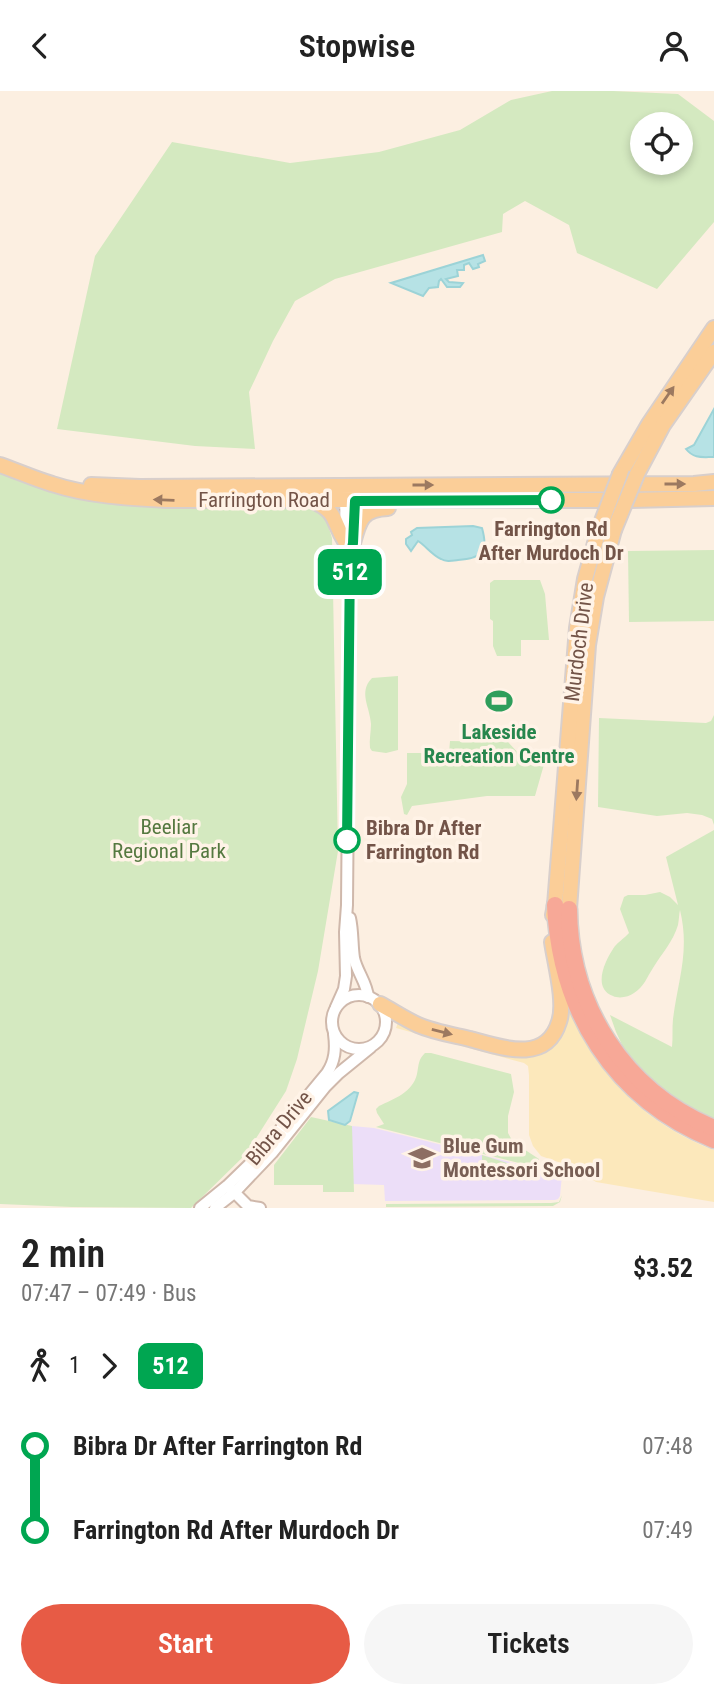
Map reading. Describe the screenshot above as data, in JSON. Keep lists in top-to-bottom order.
{
  "streets": {
    "main road": ["Farrington Road", "Murdoch Drive"],
    "street": ["Bibra Drive"]
  },
  "crossings": [
    ["Murdoch Drive", "Bibra Drive"]
  ],
  "parks": ["Beeliar Regional Park"],
  "places": {
    "other": ["Farrington Rd After Murdoch Dr", "Bibra Dr After Farrington Rd"],
    "sports": ["Lakeside Recreation Centre"],
    "school or university": ["Blue Gum Montessori School"]
  },
  "lines": ["bus line 512"],
  "page": {
    "header": "Stopwise",
    "on_map": "512",
    "heading": ["2 min", "07:47 – 07:49 · Bus", "$3.52"],
    "legs": ["1", "512"],
    "list": [
      {
        "name": "Bibra Dr After Farrington Rd",
        "value": "07:48"
      },
      {
        "name": "Farrington Rd After Murdoch Dr",
        "value": "07:49"
      }
    ],
    "buttons": ["Start", "Tickets"]
  }
}
